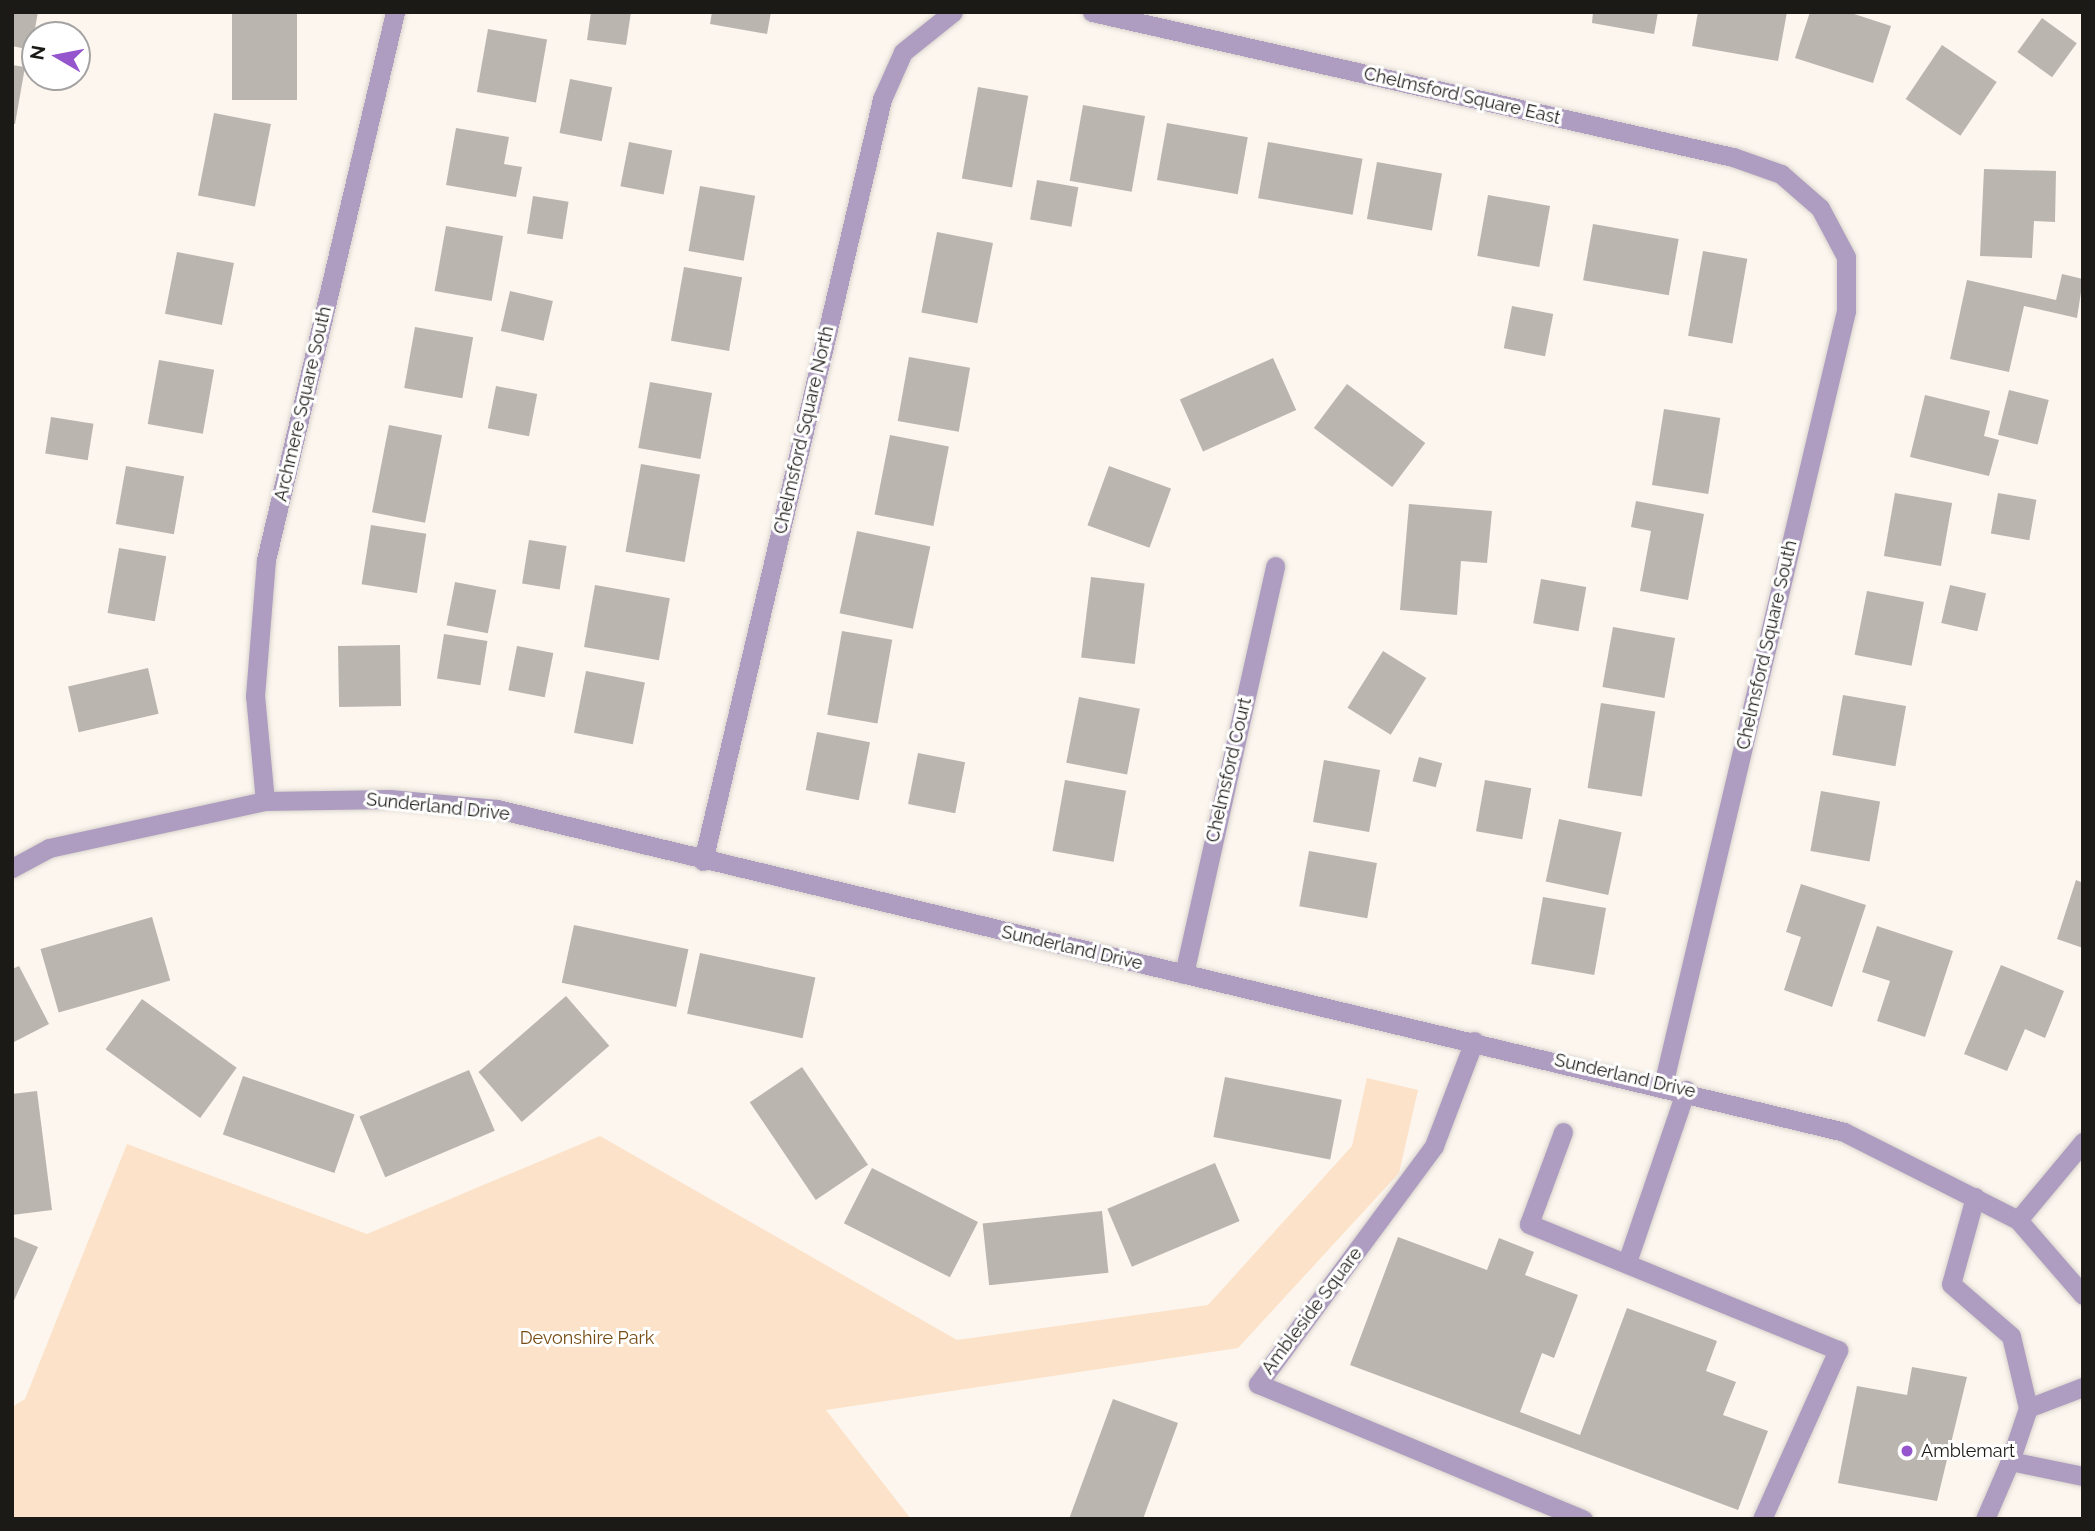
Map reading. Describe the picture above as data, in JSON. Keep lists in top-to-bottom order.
{
  "streets": {
    "street": [
      "Chelmsford Square East",
      "Archmere Square South",
      "Chelmsford Square North",
      "Chelmsford Square South",
      "Chelmsford Court",
      "Sunderland Drive",
      "Ambleside Square"
    ]
  },
  "crossings": [
    ["Chelmsford Square East", "Chelmsford Square South"],
    ["Archmere Square South", "Sunderland Drive"],
    ["Chelmsford Square North", "Sunderland Drive"],
    ["Chelmsford Square South", "Sunderland Drive"],
    ["Chelmsford Court", "Sunderland Drive"],
    ["Sunderland Drive", "Ambleside Square"]
  ],
  "parks": ["Devonshire Park"],
  "places": ["Amblemart"],
  "north": "left"
}
